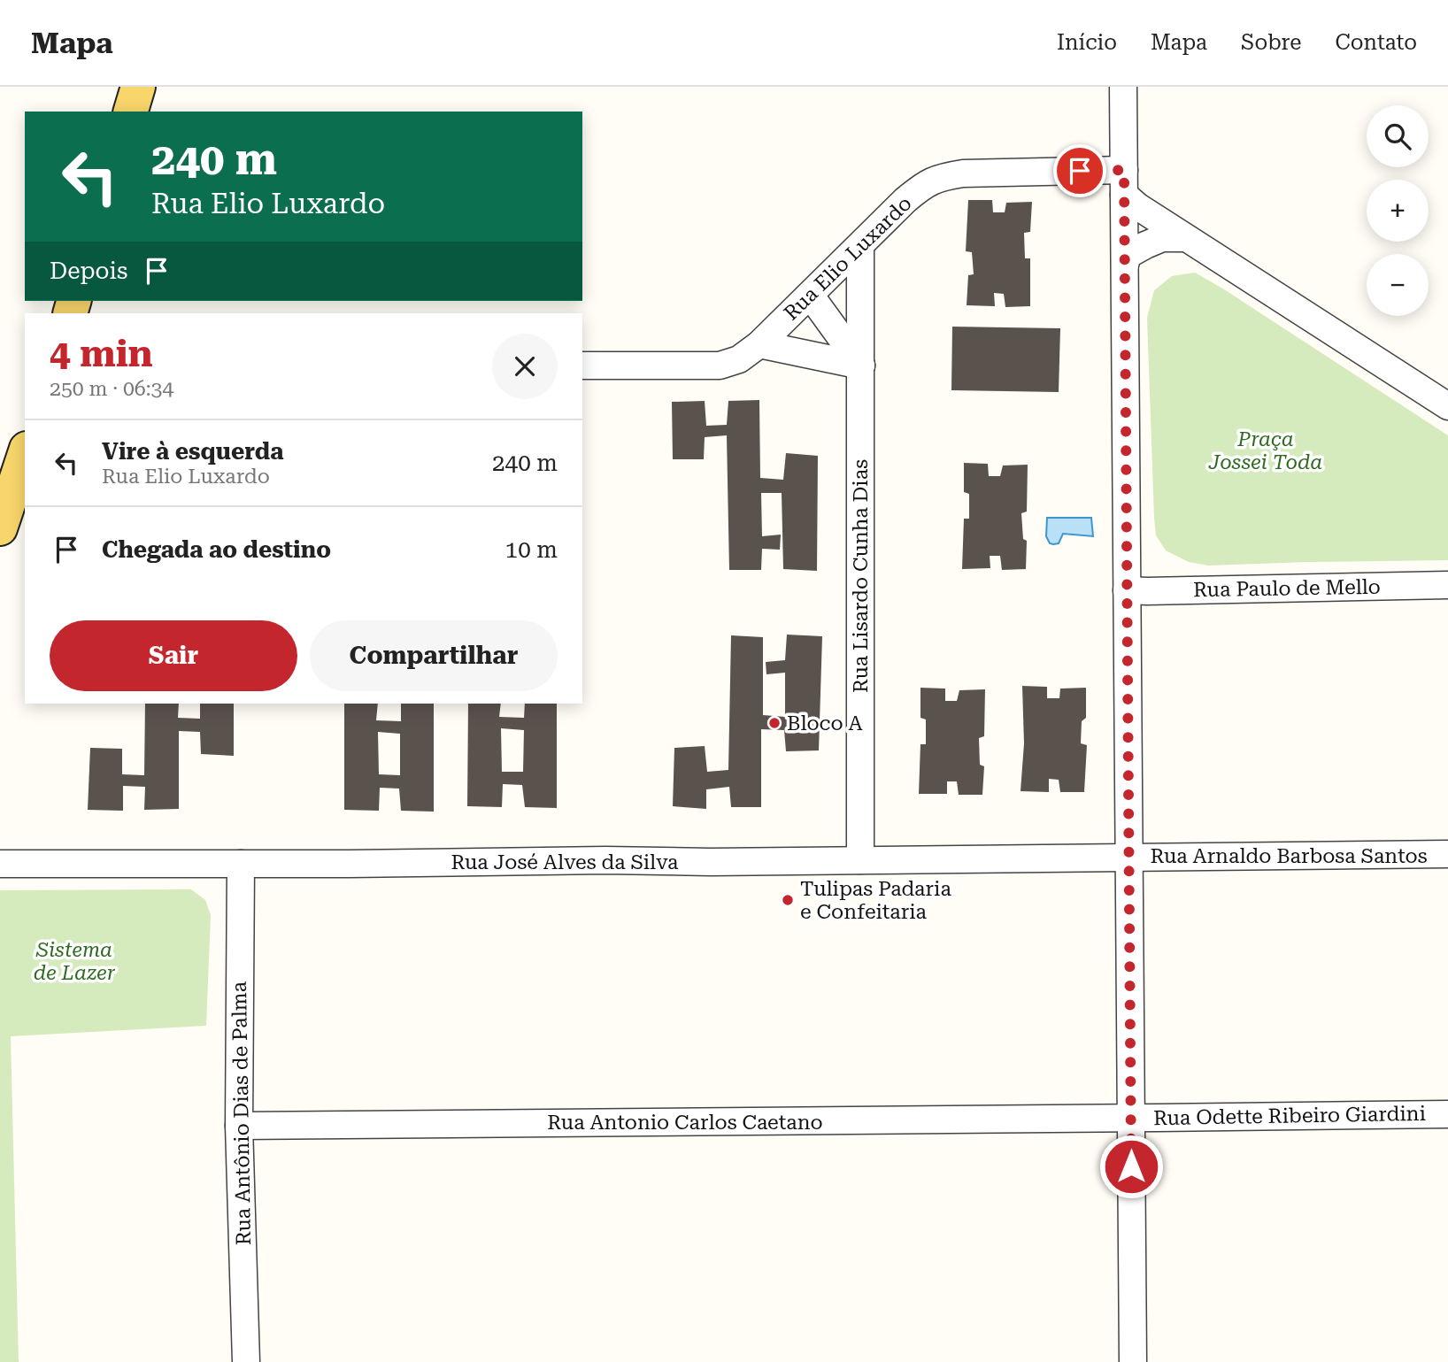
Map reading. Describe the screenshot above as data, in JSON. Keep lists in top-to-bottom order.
{
  "streets": {
    "street": [
      "Rua Elio Luxardo",
      "Rua Lisardo Cunha Dias",
      "Rua Paulo de Mello",
      "Rua Arnaldo Barbosa Santos",
      "Rua José Alves da Silva",
      "Rua Antônio Dias de Palma",
      "Rua Odette Ribeiro Giardini",
      "Rua Antonio Carlos Caetano"
    ]
  },
  "crossings": [
    ["Rua Elio Luxardo", "Rua Lisardo Cunha Dias"],
    ["Rua Lisardo Cunha Dias", "Rua José Alves da Silva"],
    ["Rua Arnaldo Barbosa Santos", "Rua José Alves da Silva"],
    ["Rua José Alves da Silva", "Rua Antônio Dias de Palma"],
    ["Rua Antônio Dias de Palma", "Rua Antonio Carlos Caetano"],
    ["Rua Odette Ribeiro Giardini", "Rua Antonio Carlos Caetano"]
  ],
  "parks": ["Praça Jossei Toda", "Sistema de Lazer"],
  "places": ["Bloco A", "Tulipas Padaria e Confeitaria"],
  "page": {
    "header": "Mapa",
    "nav": [
      "Início",
      "Mapa",
      "Sobre",
      "Contato"
    ],
    "map_buttons": ["+", "−"],
    "turn": ["240 m", "Rua Elio Luxardo"],
    "then": "Depois",
    "heading": ["4 min", "250 m · 06:34"],
    "list": [
      {
        "name": "Vire à esquerda",
        "note": "Rua Elio Luxardo",
        "value": "240 m"
      },
      {
        "name": "Chegada ao destino",
        "value": "10 m"
      }
    ],
    "buttons": ["Sair", "Compartilhar"]
  }
}
